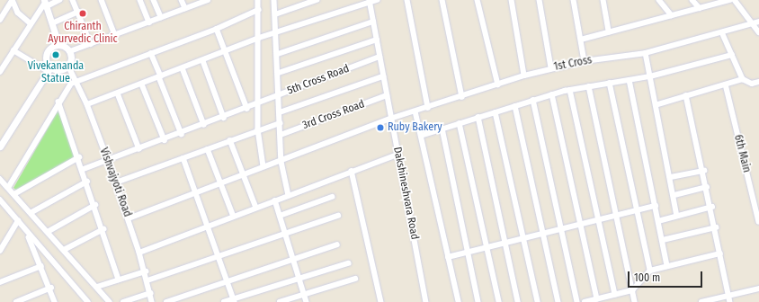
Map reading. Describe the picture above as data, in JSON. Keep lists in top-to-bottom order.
{
  "streets": {
    "street": [
      "1st Cross",
      "5th Cross Road",
      "3rd Cross Road",
      "6th Main",
      "Vishvajyoti Road",
      "Dakshineshvara Road"
    ]
  },
  "crossings": [
    ["1st Cross", "Vishvajyoti Road"],
    ["1st Cross", "Dakshineshvara Road"],
    ["5th Cross Road", "Vishvajyoti Road"],
    ["5th Cross Road", "Dakshineshvara Road"],
    ["3rd Cross Road", "Dakshineshvara Road"]
  ],
  "places": ["Chiranth Ayurvedic Clinic", "Vivekananda Statue", "Ruby Bakery"],
  "scale_bar": "100 m"
}
